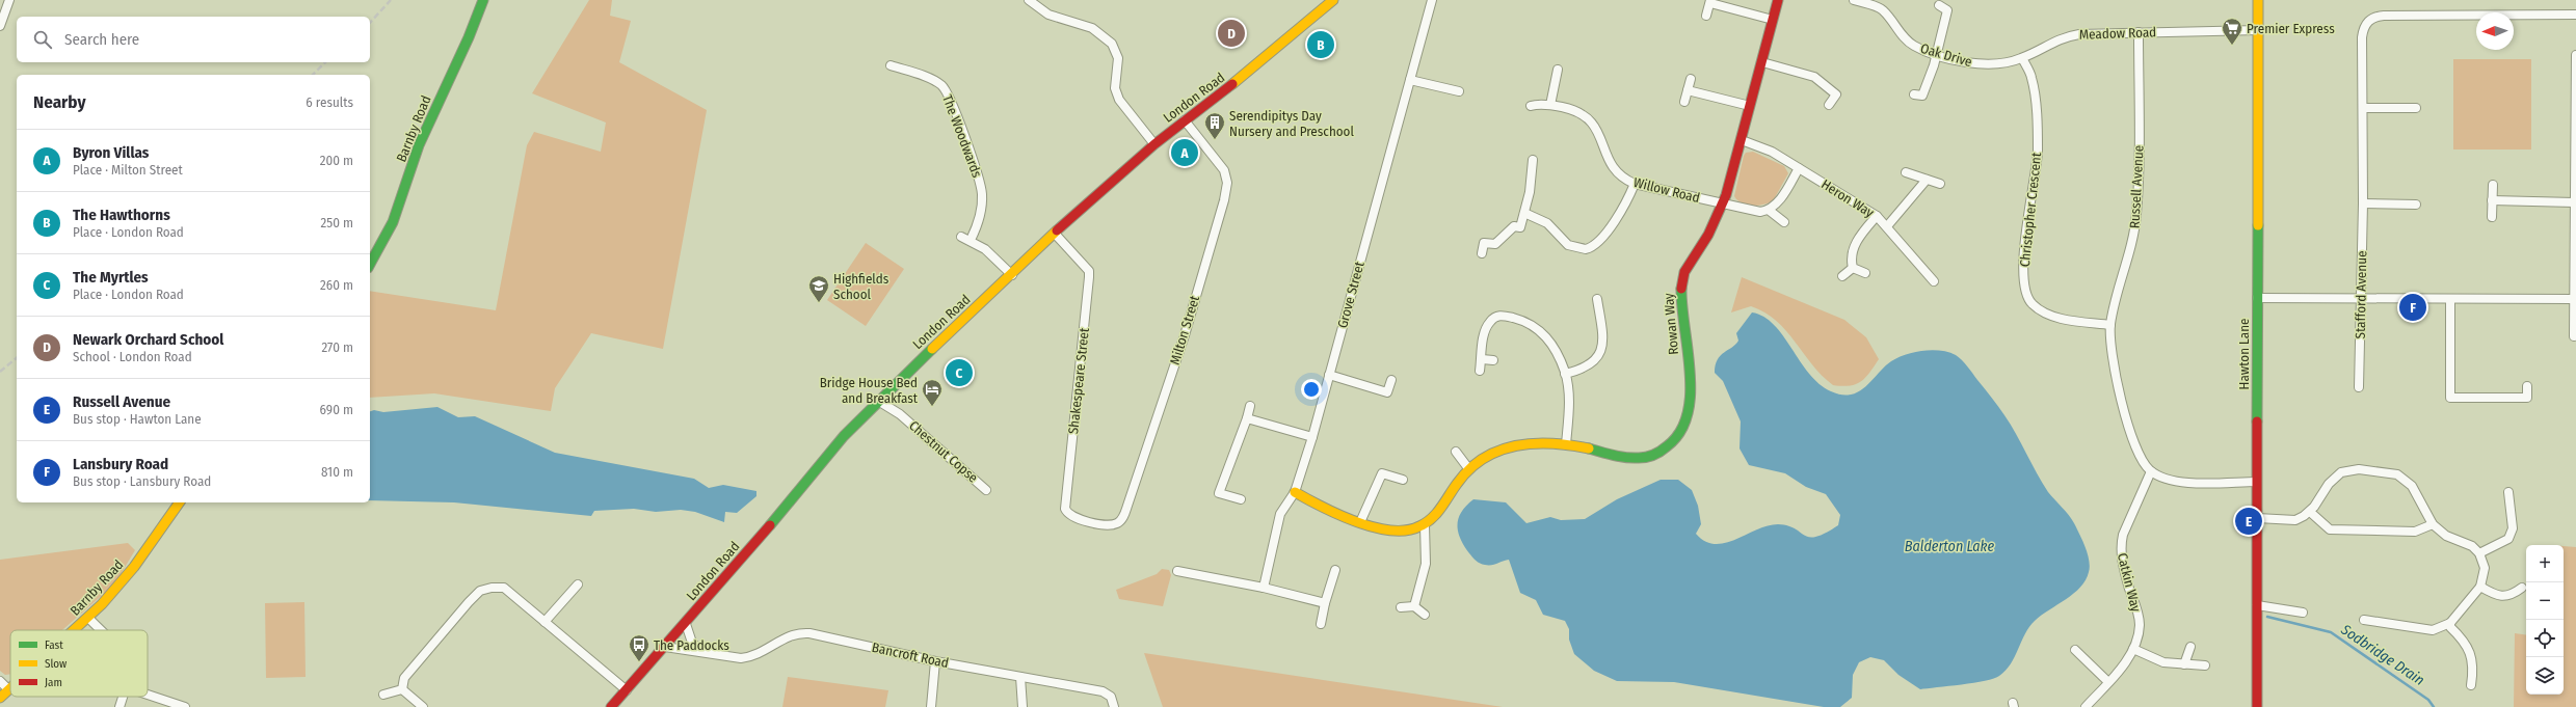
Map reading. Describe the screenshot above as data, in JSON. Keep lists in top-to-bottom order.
{
  "streets": {
    "street": [
      "Meadow Road",
      "Oak Drive",
      "London Road",
      "Barnby Road",
      "The Woodwards",
      "Russell Avenue",
      "Willow Road",
      "Heron Way",
      "Christopher Crescent",
      "Grove Street",
      "Stafford Avenue",
      "Rowan Way",
      "Milton Street",
      "Hawton Lane",
      "Shakespeare Street",
      "Chestnut Copse",
      "Catkin Way",
      "Bancroft Road"
    ]
  },
  "crossings": [
    ["Meadow Road", "Oak Drive"],
    ["Meadow Road", "Russell Avenue"],
    ["Meadow Road", "Christopher Crescent"],
    ["Meadow Road", "Hawton Lane"],
    ["London Road", "Milton Street"],
    ["London Road", "Shakespeare Street"],
    ["London Road", "Chestnut Copse"],
    ["London Road", "Bancroft Road"],
    ["Russell Avenue", "Christopher Crescent"],
    ["Russell Avenue", "Hawton Lane"],
    ["Russell Avenue", "Catkin Way"],
    ["Willow Road", "Rowan Way"],
    ["Heron Way", "Rowan Way"],
    ["Milton Street", "Shakespeare Street"]
  ],
  "water": ["Balderton Lake", "Sodbridge Drain"],
  "places": {
    "supermarket": ["Premier Express"],
    "building": ["Serendipitys Day Nursery and Preschool"],
    "school or university": ["Highfields School"],
    "hotel": ["Bridge House Bed and Breakfast"],
    "bus stop": ["The Paddocks"]
  },
  "legend": ["Fast", "Slow", "Jam"],
  "north": "left",
  "page": {
    "search": "Search here",
    "pins": [
      "D",
      "B",
      "A",
      "F",
      "C",
      "E"
    ],
    "heading": ["Nearby", "6 results"],
    "list": [
      {
        "mark": "A",
        "name": "Byron Villas",
        "note": "Place · Milton Street",
        "value": "200 m"
      },
      {
        "mark": "B",
        "name": "The Hawthorns",
        "note": "Place · London Road",
        "value": "250 m"
      },
      {
        "mark": "C",
        "name": "The Myrtles",
        "note": "Place · London Road",
        "value": "260 m"
      },
      {
        "mark": "D",
        "name": "Newark Orchard School",
        "note": "School · London Road",
        "value": "270 m"
      },
      {
        "mark": "E",
        "name": "Russell Avenue",
        "note": "Bus stop · Hawton Lane",
        "value": "690 m"
      },
      {
        "mark": "F",
        "name": "Lansbury Road",
        "note": "Bus stop · Lansbury Road",
        "value": "810 m"
      }
    ],
    "map_buttons": ["+", "−"]
  }
}
